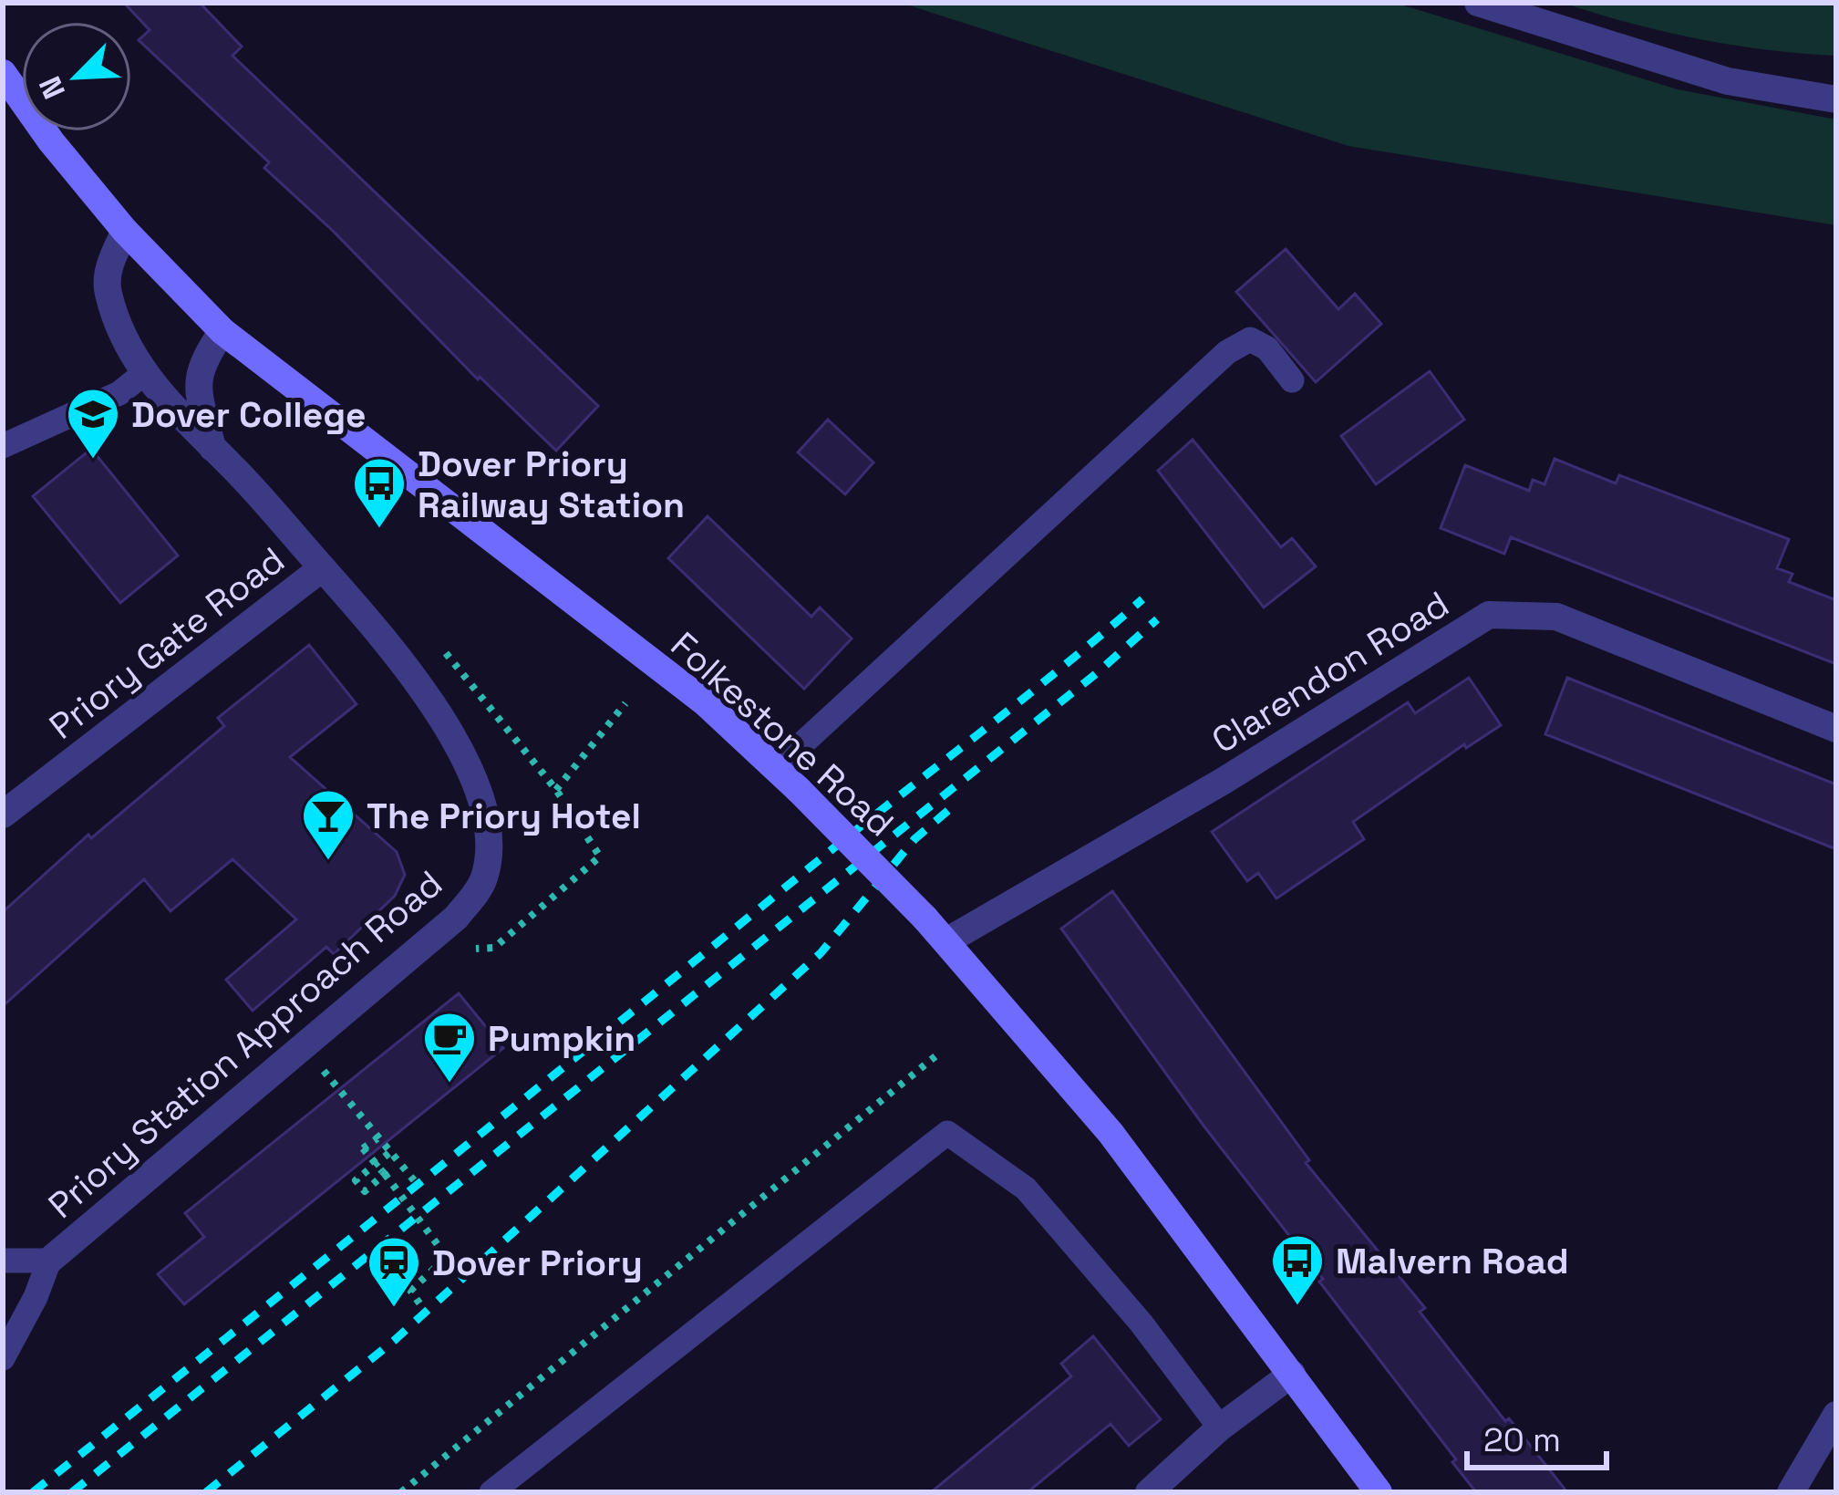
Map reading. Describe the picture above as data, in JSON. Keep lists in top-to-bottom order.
{
  "streets": {
    "main road": ["Folkestone Road"],
    "street": ["Priory Gate Road", "Clarendon Road", "Priory Station Approach Road"]
  },
  "crossings": [
    ["Priory Gate Road", "Priory Station Approach Road"],
    ["Clarendon Road", "Folkestone Road"],
    ["Folkestone Road", "Priory Station Approach Road"]
  ],
  "places": {
    "school or university": ["Dover College"],
    "bus stop": ["Dover Priory Railway Station", "Malvern Road"],
    "bar": ["The Priory Hotel"],
    "cafe": ["Pumpkin"],
    "station": ["Dover Priory"]
  },
  "scale_bar": "20 m",
  "north": "bottom left"
}
